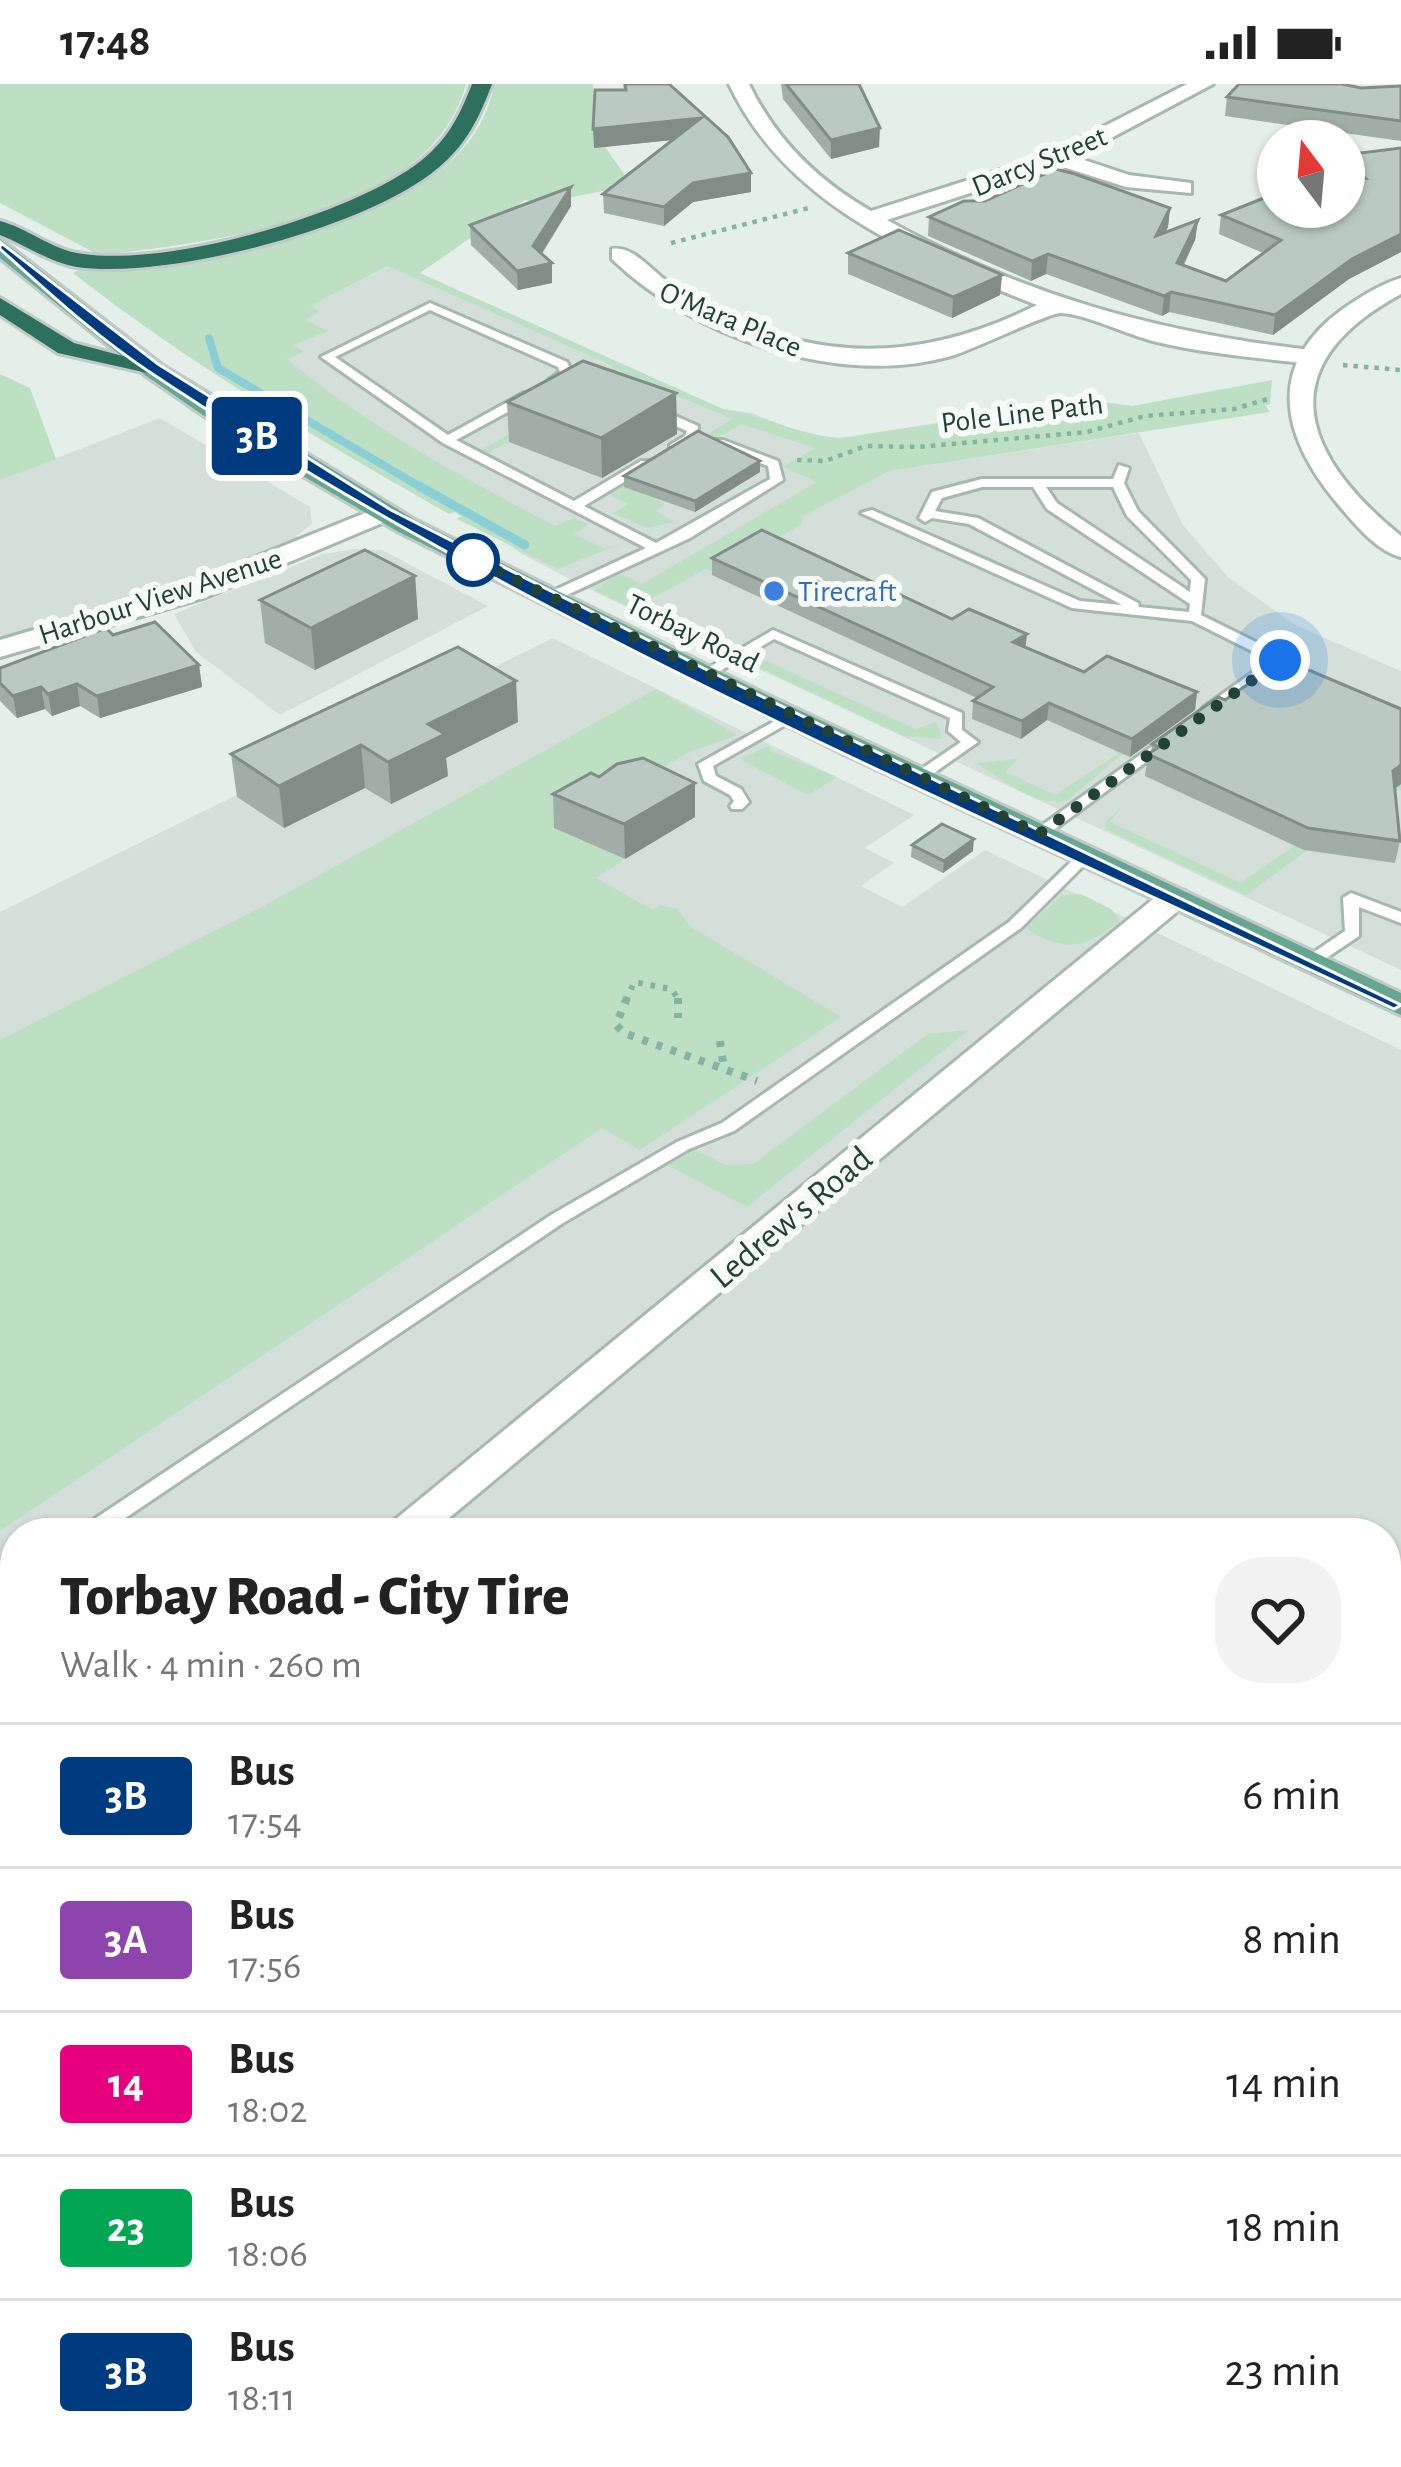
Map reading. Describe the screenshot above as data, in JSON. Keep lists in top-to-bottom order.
{
  "streets": {
    "main road": ["Torbay Road"],
    "street": [
      "Darcy Street",
      "O'Mara Place",
      "Harbour View Avenue",
      "Ledrew's Road"
    ],
    "path": ["Pole Line Path"]
  },
  "crossings": [
    ["Harbour View Avenue", "Torbay Road"],
    ["Torbay Road", "Ledrew's Road"]
  ],
  "places": ["Tirecraft"],
  "lines": ["bus line 3B"],
  "north": "top",
  "page": {
    "status": "17:48",
    "on_map": "3B",
    "heading": ["Torbay Road - City Tire", "Walk · 4 min · 260 m"],
    "list": [
      {
        "mark": "3B",
        "name": "Bus",
        "note": "17:54",
        "value": "6 min"
      },
      {
        "mark": "3A",
        "name": "Bus",
        "note": "17:56",
        "value": "8 min"
      },
      {
        "mark": "14",
        "name": "Bus",
        "note": "18:02",
        "value": "14 min"
      },
      {
        "mark": "23",
        "name": "Bus",
        "note": "18:06",
        "value": "18 min"
      },
      {
        "mark": "3B",
        "name": "Bus",
        "note": "18:11",
        "value": "23 min"
      }
    ]
  }
}
